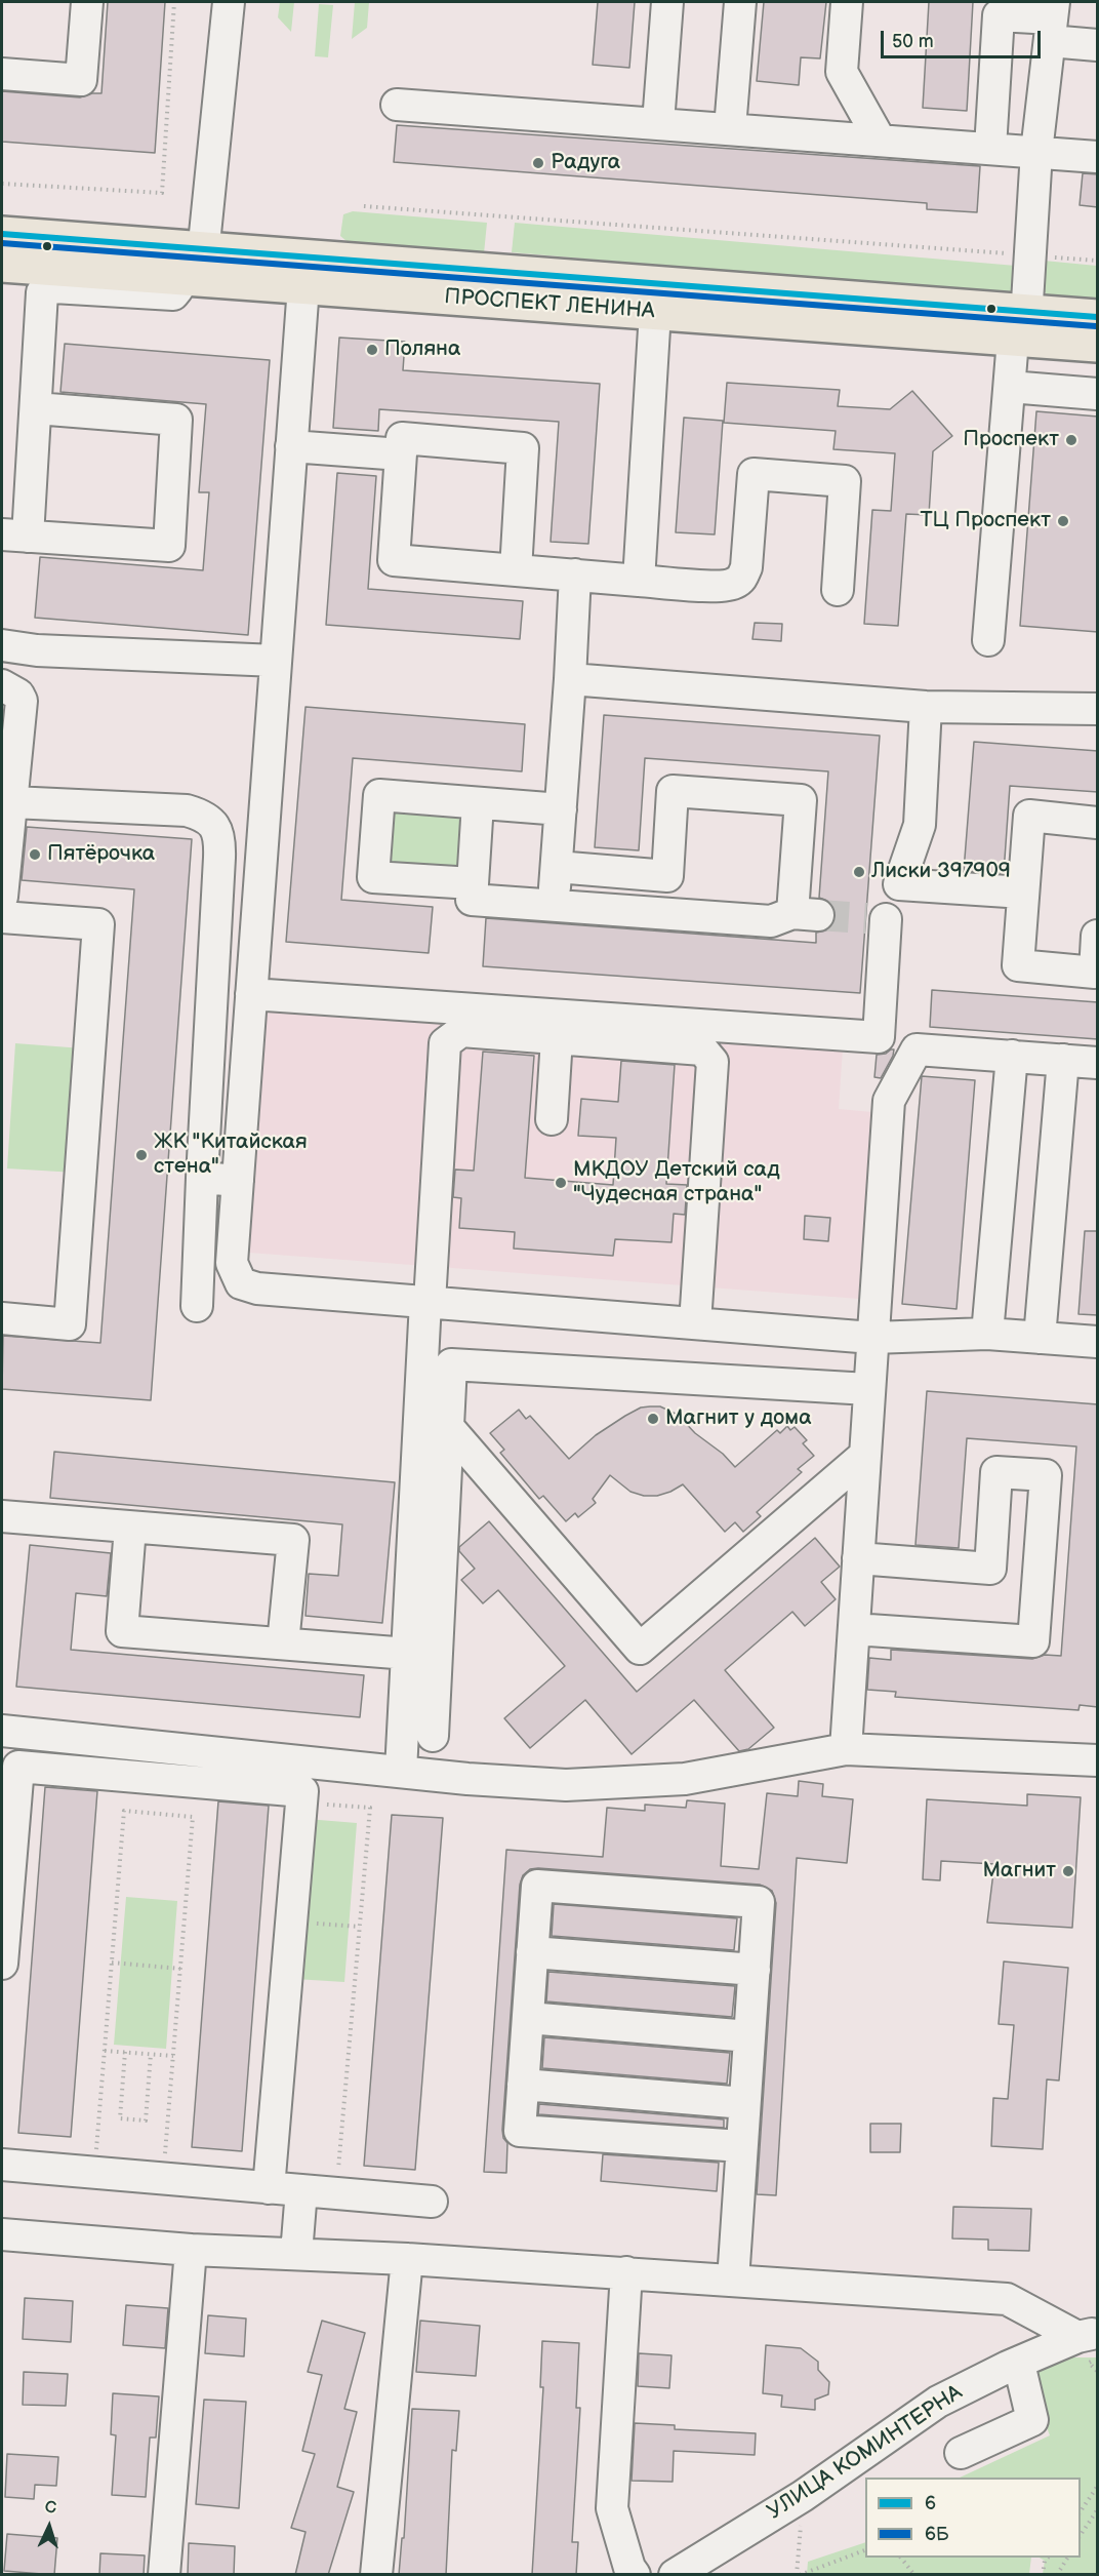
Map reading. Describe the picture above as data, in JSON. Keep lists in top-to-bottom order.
{
  "streets": {
    "main road": ["ПРОСПЕКТ ЛЕНИНА"],
    "street": ["УЛИЦА КОМИНТЕРНА"]
  },
  "places": [
    "Радуга",
    "Поляна",
    "Проспект",
    "ТЦ Проспект",
    "Пятёрочка",
    "Лиски 397909",
    "ЖК \"Китайская стена\"",
    "МКДОУ Детский сад \"Чудесная страна\"",
    "Магнит у дома",
    "Магнит"
  ],
  "lines": ["transit line 6", "transit line 6Б"],
  "legend": ["6", "6Б"],
  "scale_bar": "50 m",
  "north": "top"
}
